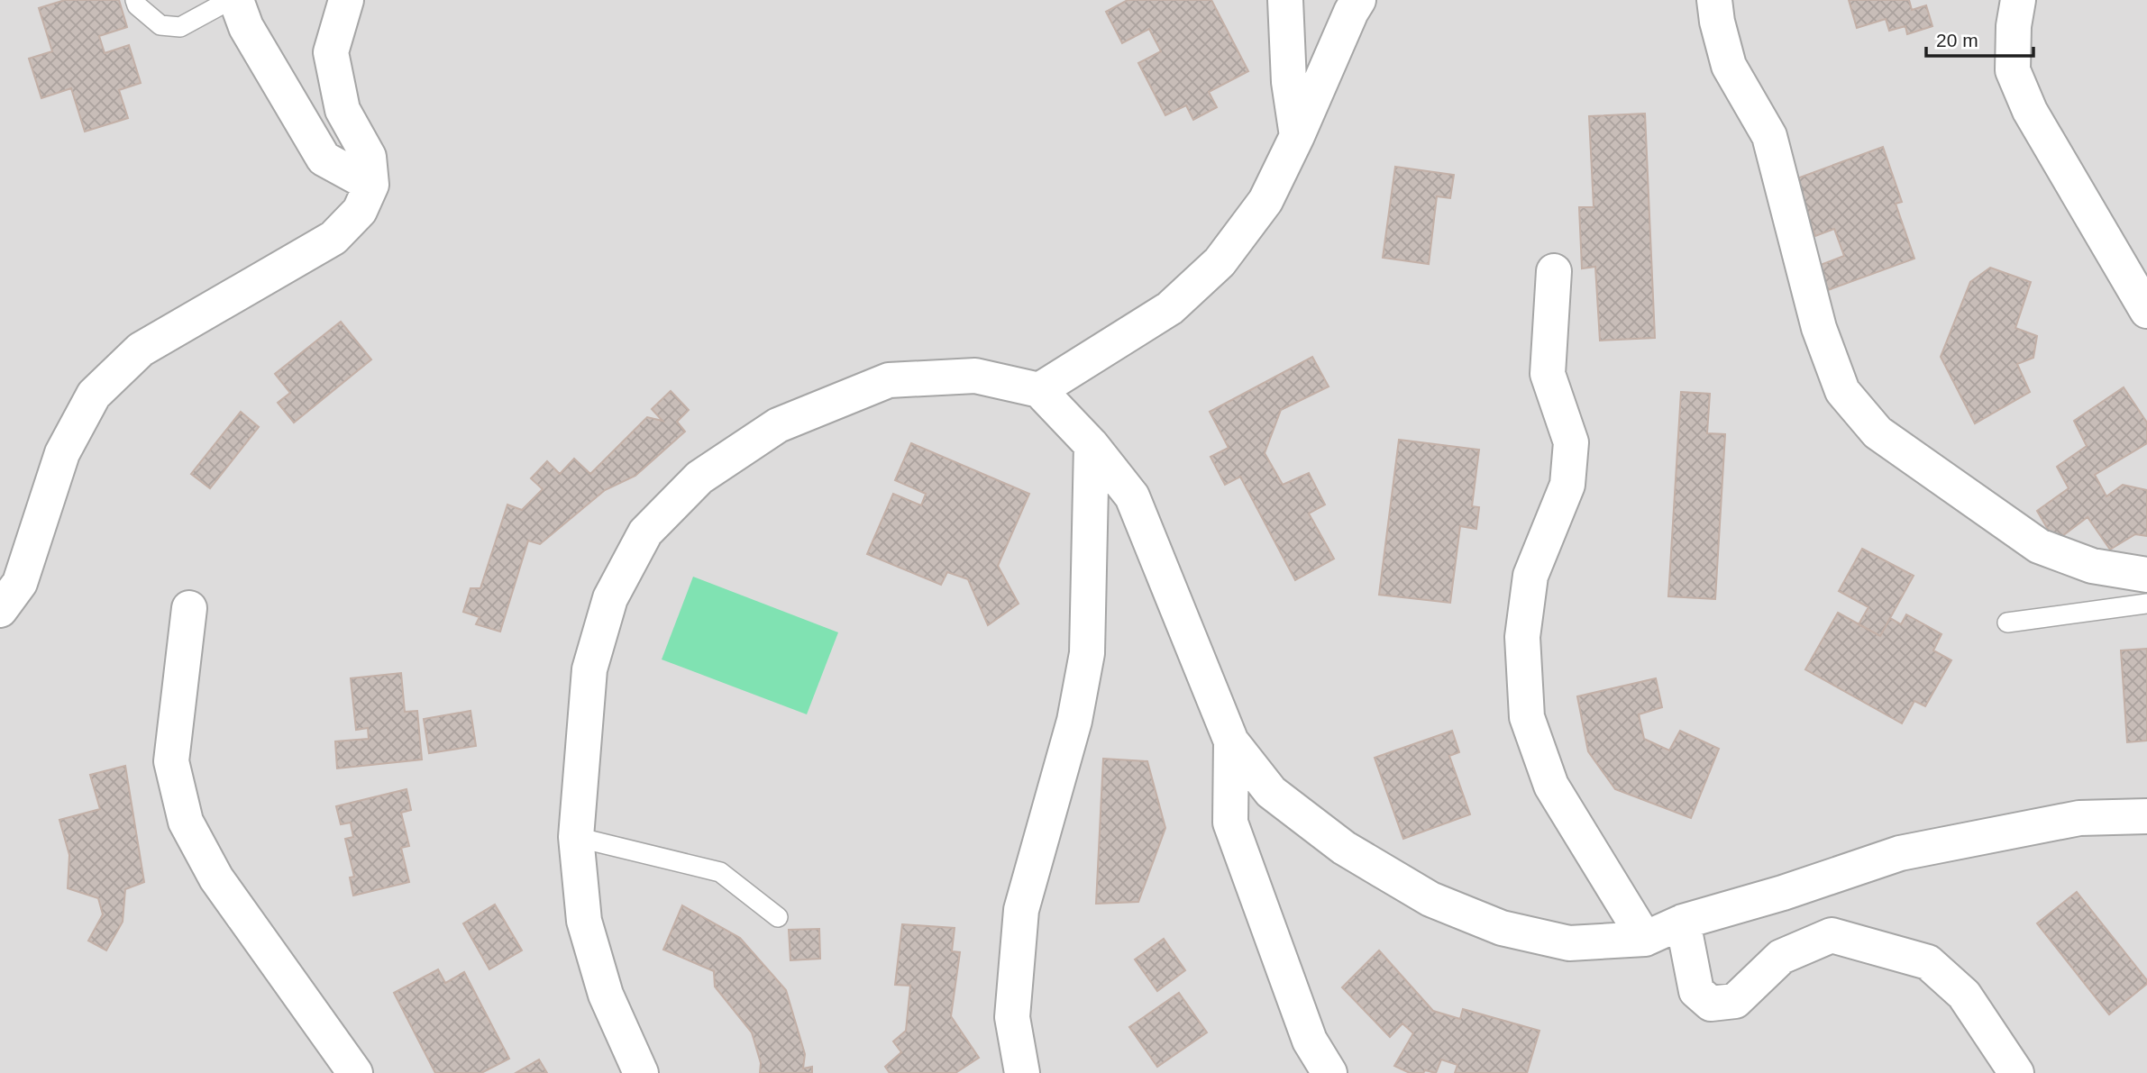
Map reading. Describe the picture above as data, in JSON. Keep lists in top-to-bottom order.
{
  "scale_bar": "20 m"
}
